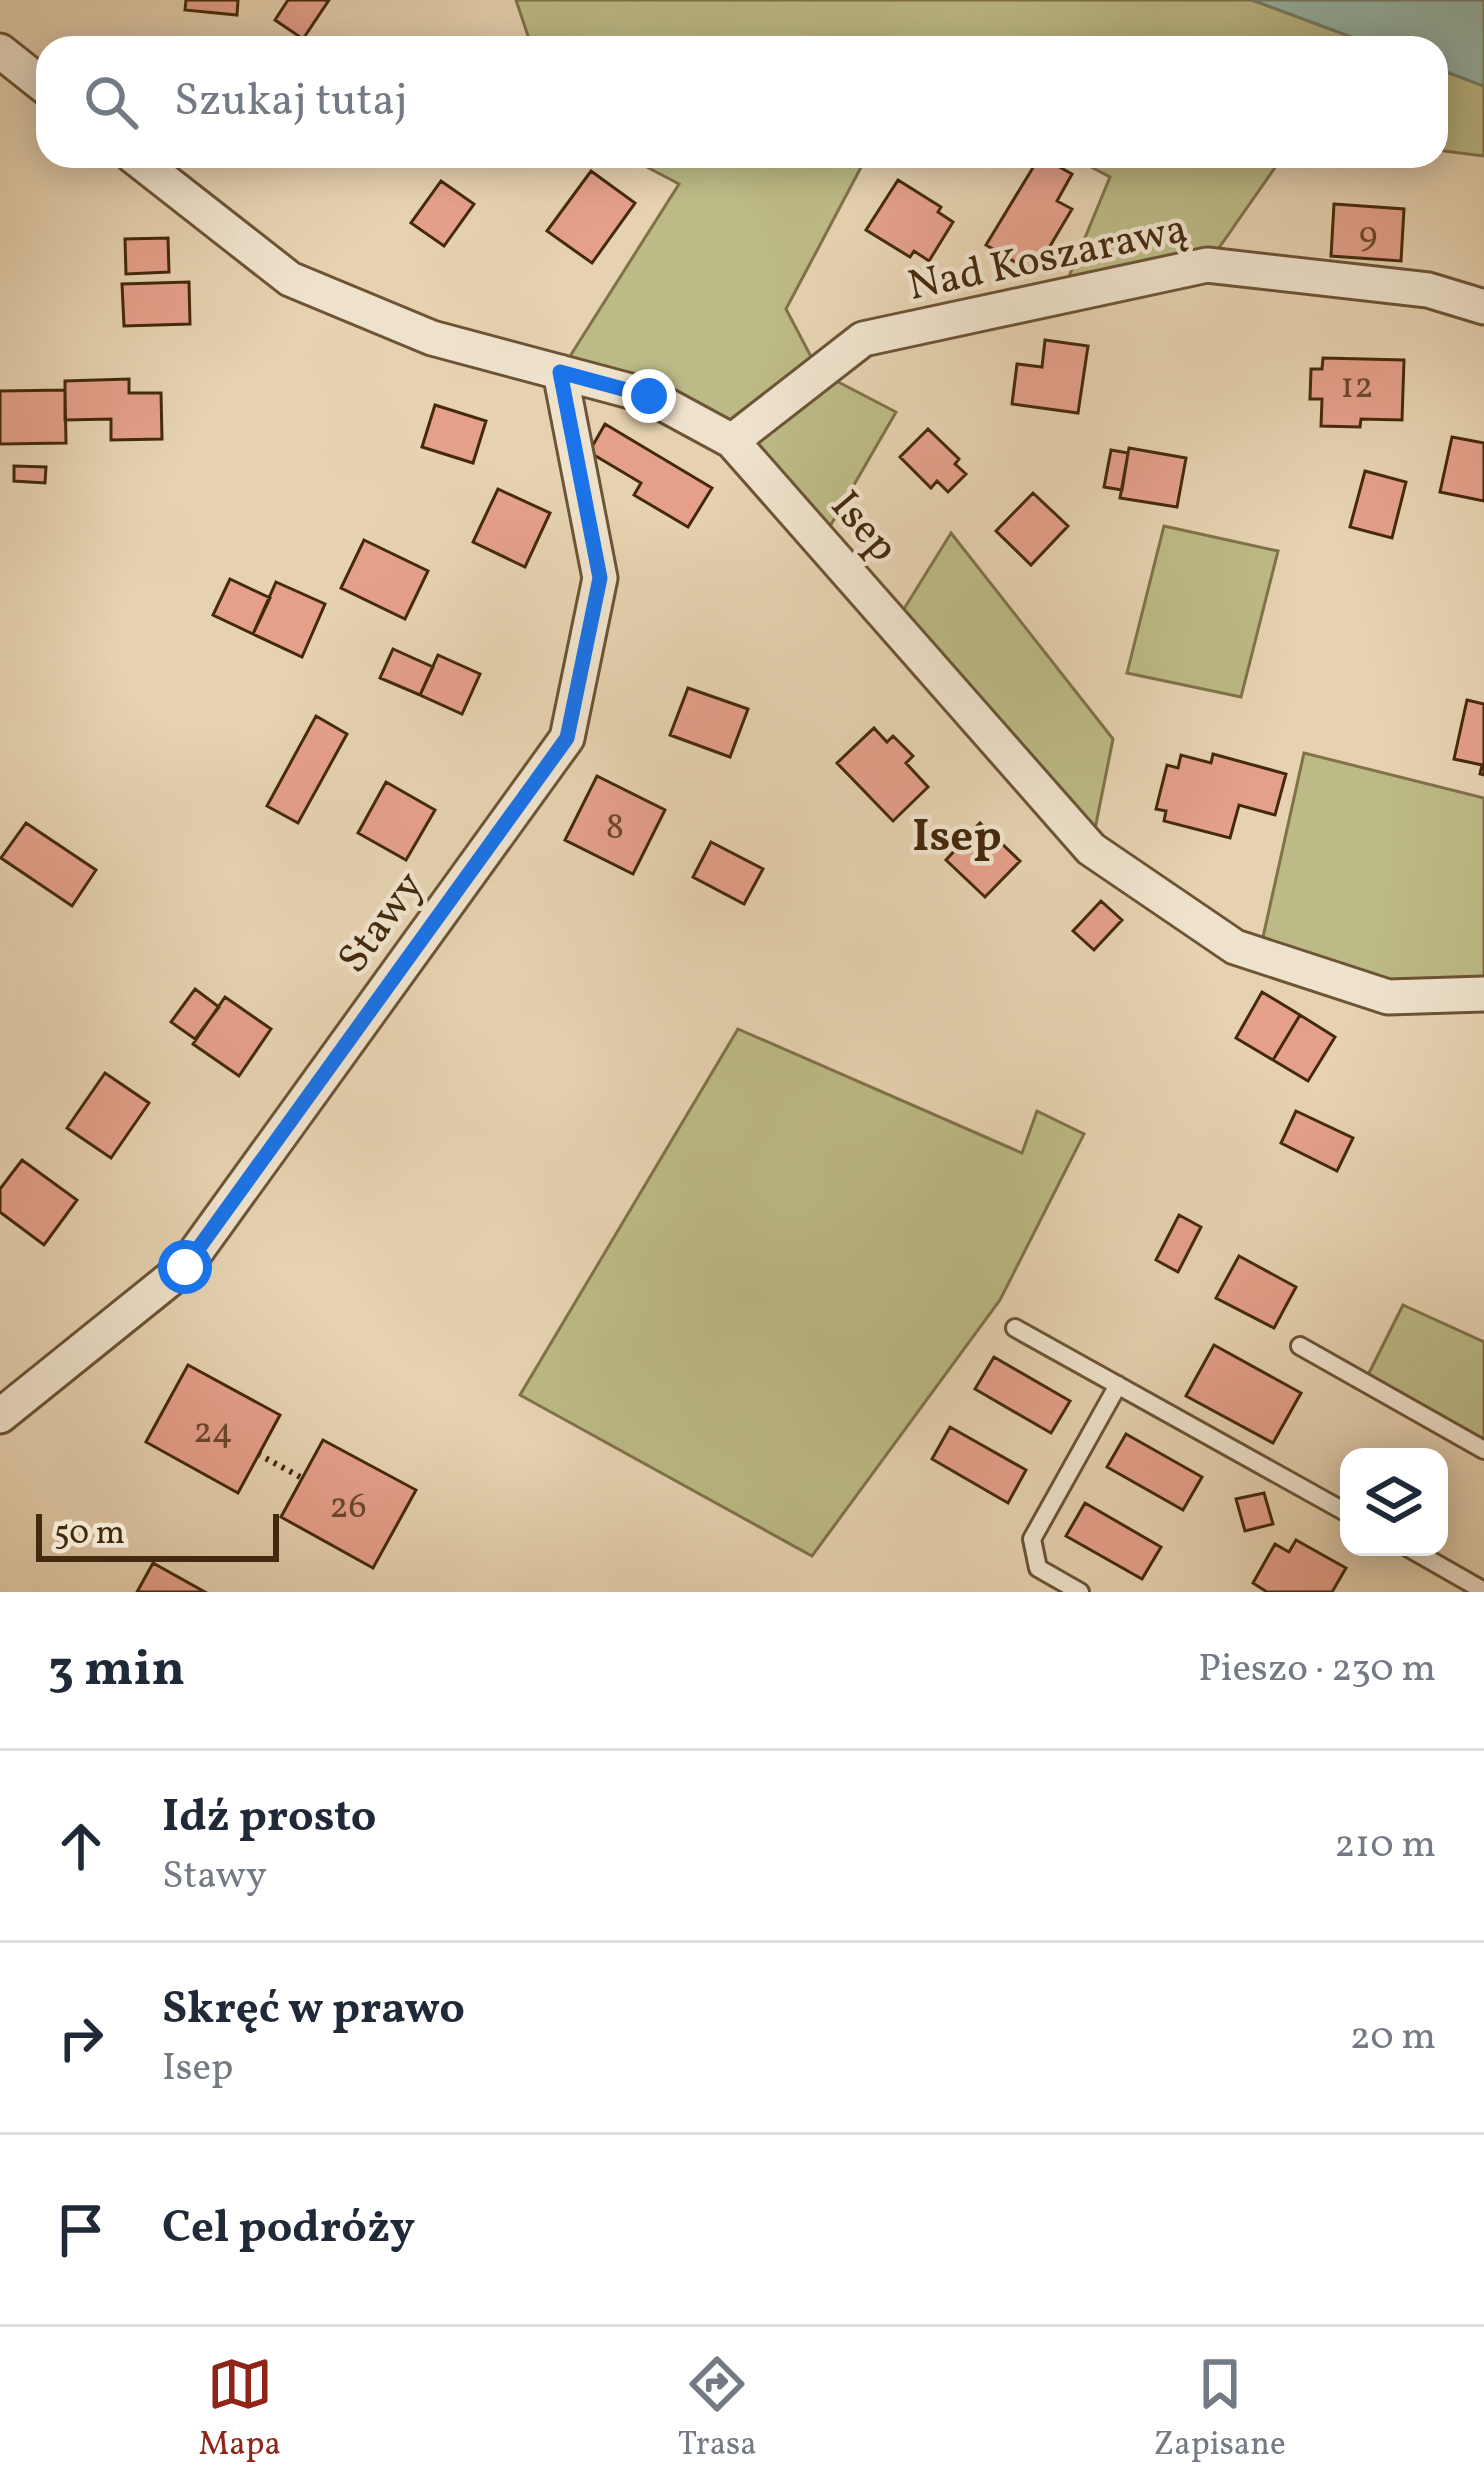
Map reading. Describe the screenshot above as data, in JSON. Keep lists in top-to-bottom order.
{
  "streets": {
    "street": ["Nad Koszarawą", "Isep", "Stawy"]
  },
  "crossings": [
    ["Nad Koszarawą", "Isep"],
    ["Isep", "Stawy"]
  ],
  "districts": ["Isep"],
  "house_numbers": [
    "9",
    "12",
    "8",
    "24",
    "26"
  ],
  "scale_bar": "50 m",
  "page": {
    "search": "Szukaj tutaj",
    "scale": "50 m",
    "heading": ["3 min", "Pieszo · 230 m"],
    "list": [
      ["Idź prosto", "Stawy", "210 m"],
      ["Skręć w prawo", "Isep", "20 m"],
      "Cel podróży"
    ],
    "nav": ["Mapa", "Trasa", "Zapisane"]
  }
}
